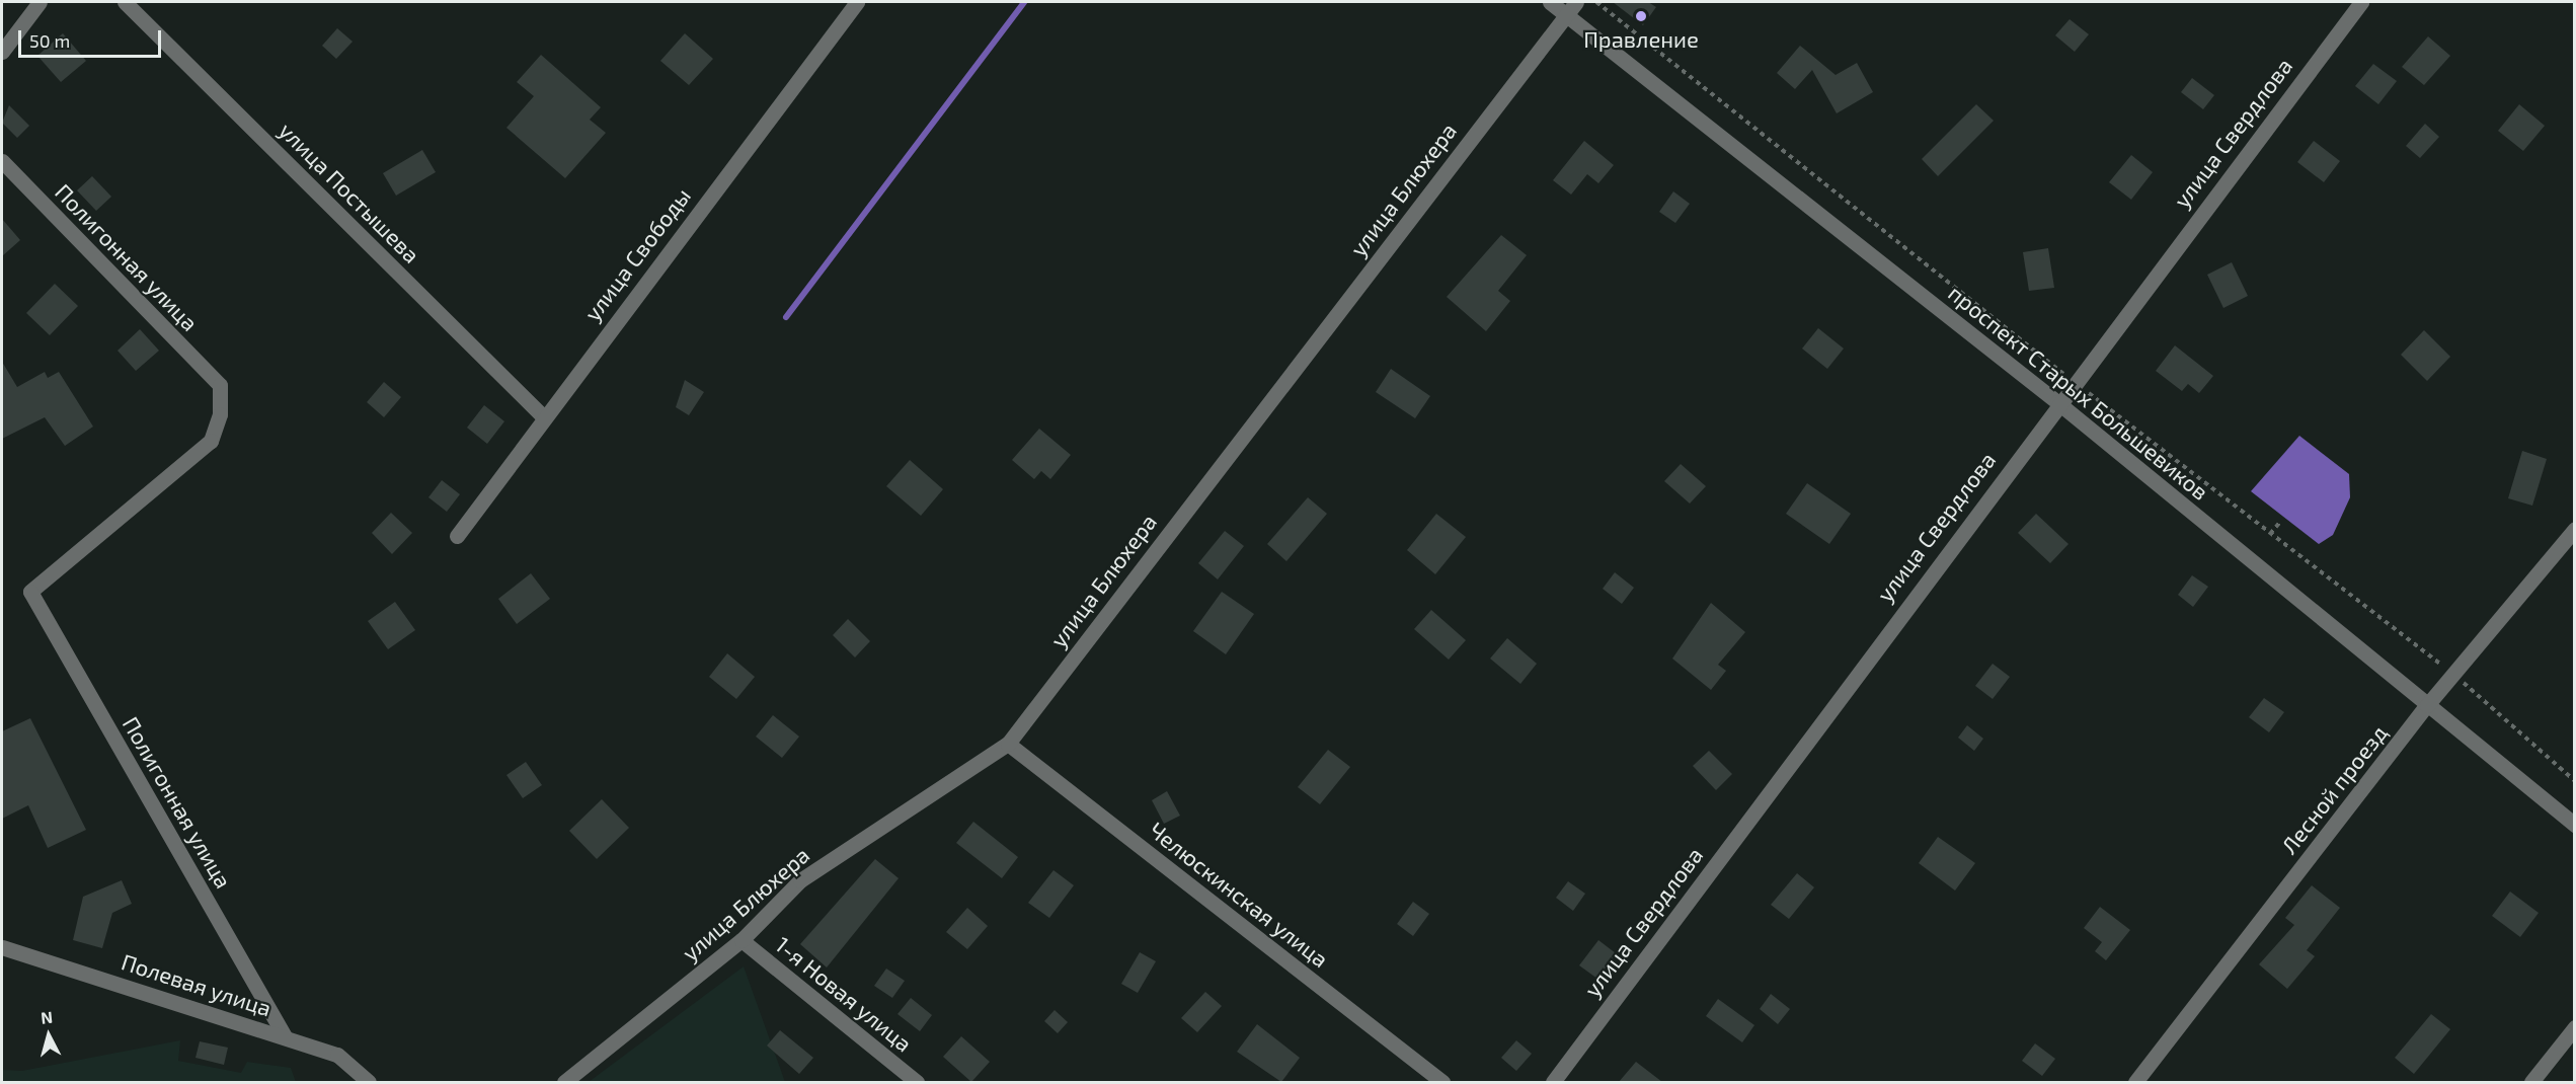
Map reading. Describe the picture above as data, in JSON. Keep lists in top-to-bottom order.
{
  "streets": {
    "street": [
      "улица Свердлова",
      "улица Блюхера",
      "улица Постышева",
      "улица Свободы",
      "Полигонная улица",
      "проспект Старых Большевиков",
      "Лесной проезд",
      "Челюскинская улица",
      "Полевая улица",
      "1-я Новая улица"
    ]
  },
  "crossings": [
    ["улица Свердлова", "проспект Старых Большевиков"],
    ["улица Блюхера", "проспект Старых Большевиков"],
    ["улица Блюхера", "Челюскинская улица"],
    ["улица Блюхера", "1-я Новая улица"],
    ["улица Постышева", "улица Свободы"],
    ["Полигонная улица", "Полевая улица"],
    ["проспект Старых Большевиков", "Лесной проезд"]
  ],
  "places": ["Правление"],
  "scale_bar": "50 m",
  "north": "top"
}
